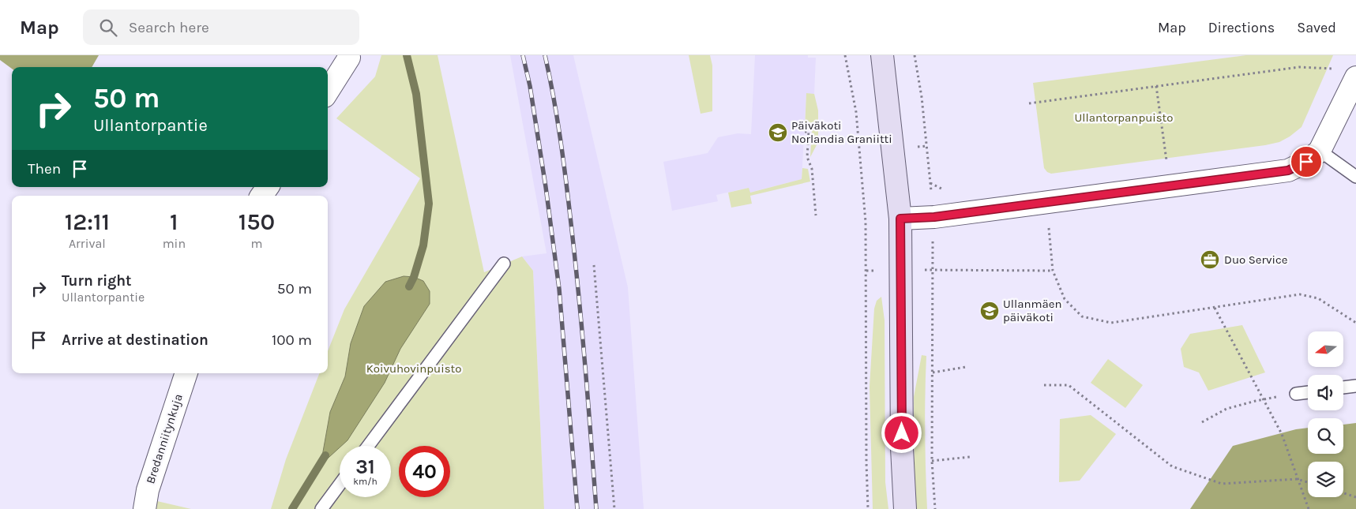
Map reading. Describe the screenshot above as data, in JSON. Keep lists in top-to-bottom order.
{
  "streets": {
    "street": ["Bredanniitynkuja"]
  },
  "parks": ["Ullantorpanpuisto", "Koivuhovinpuisto"],
  "places": {
    "school or university": ["Päiväkoti Norlandia Graniitti", "Ullanmäen päiväkoti"],
    "office": ["Duo Service"]
  },
  "north": "left",
  "page": {
    "header": "Map",
    "search": "Search here",
    "nav": ["Map", "Directions", "Saved"],
    "turn": ["50 m", "Ullantorpantie"],
    "then": "Then",
    "eta": [
      "12:11",
      "Arrival",
      "1",
      "min",
      "150",
      "m"
    ],
    "list": [
      {
        "name": "Turn right",
        "note": "Ullantorpantie",
        "value": "50 m"
      },
      {
        "name": "Arrive at destination",
        "value": "100 m"
      }
    ],
    "speed": "31 km/h",
    "limit": "40"
  }
}
